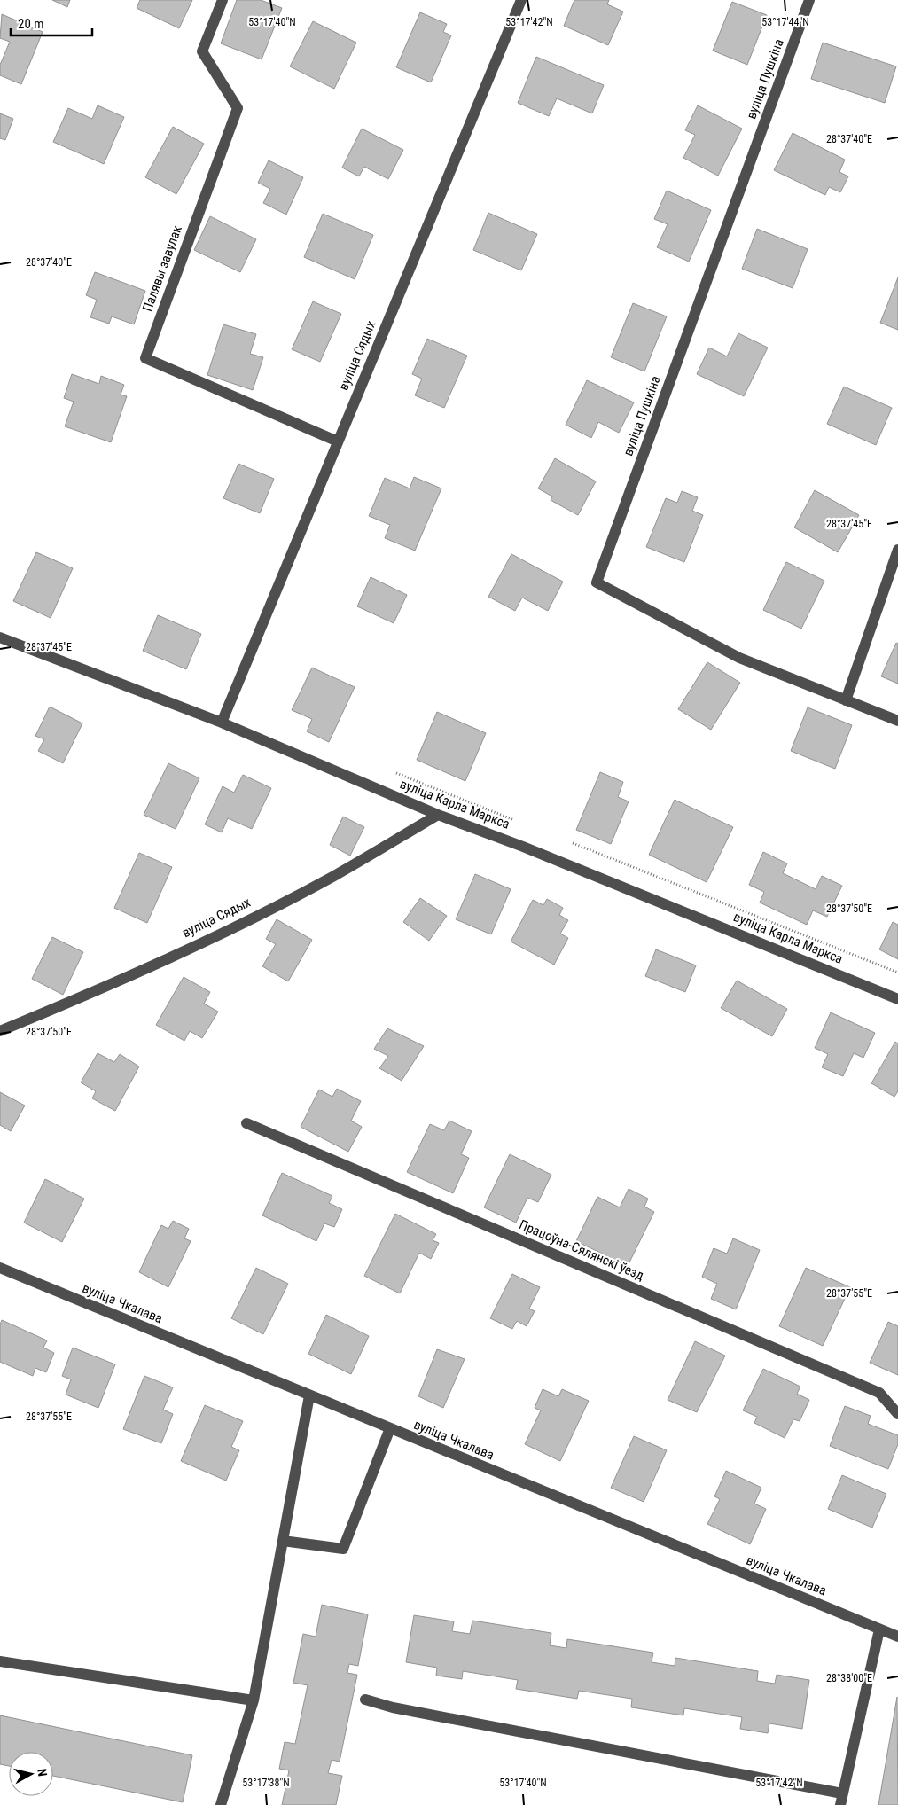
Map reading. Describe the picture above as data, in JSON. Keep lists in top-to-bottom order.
{
  "streets": {
    "street": [
      "вуліца Пушкіна",
      "Палявы завулак",
      "вуліца Сядых",
      "вуліца Карла Маркса",
      "Працоўна-Сялянскі ўезд",
      "вуліца Чкалава"
    ]
  },
  "crossings": [
    ["Палявы завулак", "вуліца Сядых"],
    ["вуліца Сядых", "вуліца Карла Маркса"]
  ],
  "scale_bar": "20 m",
  "north": "right",
  "coordinates": [
    "53°17'40\"N",
    "53°17'42\"N",
    "53°17'44\"N",
    "28°37'40\"E",
    "28°37'45\"E",
    "28°37'50\"E",
    "28°37'55\"E",
    "28°38'00\"E",
    "53°17'38\"N"
  ]
}
